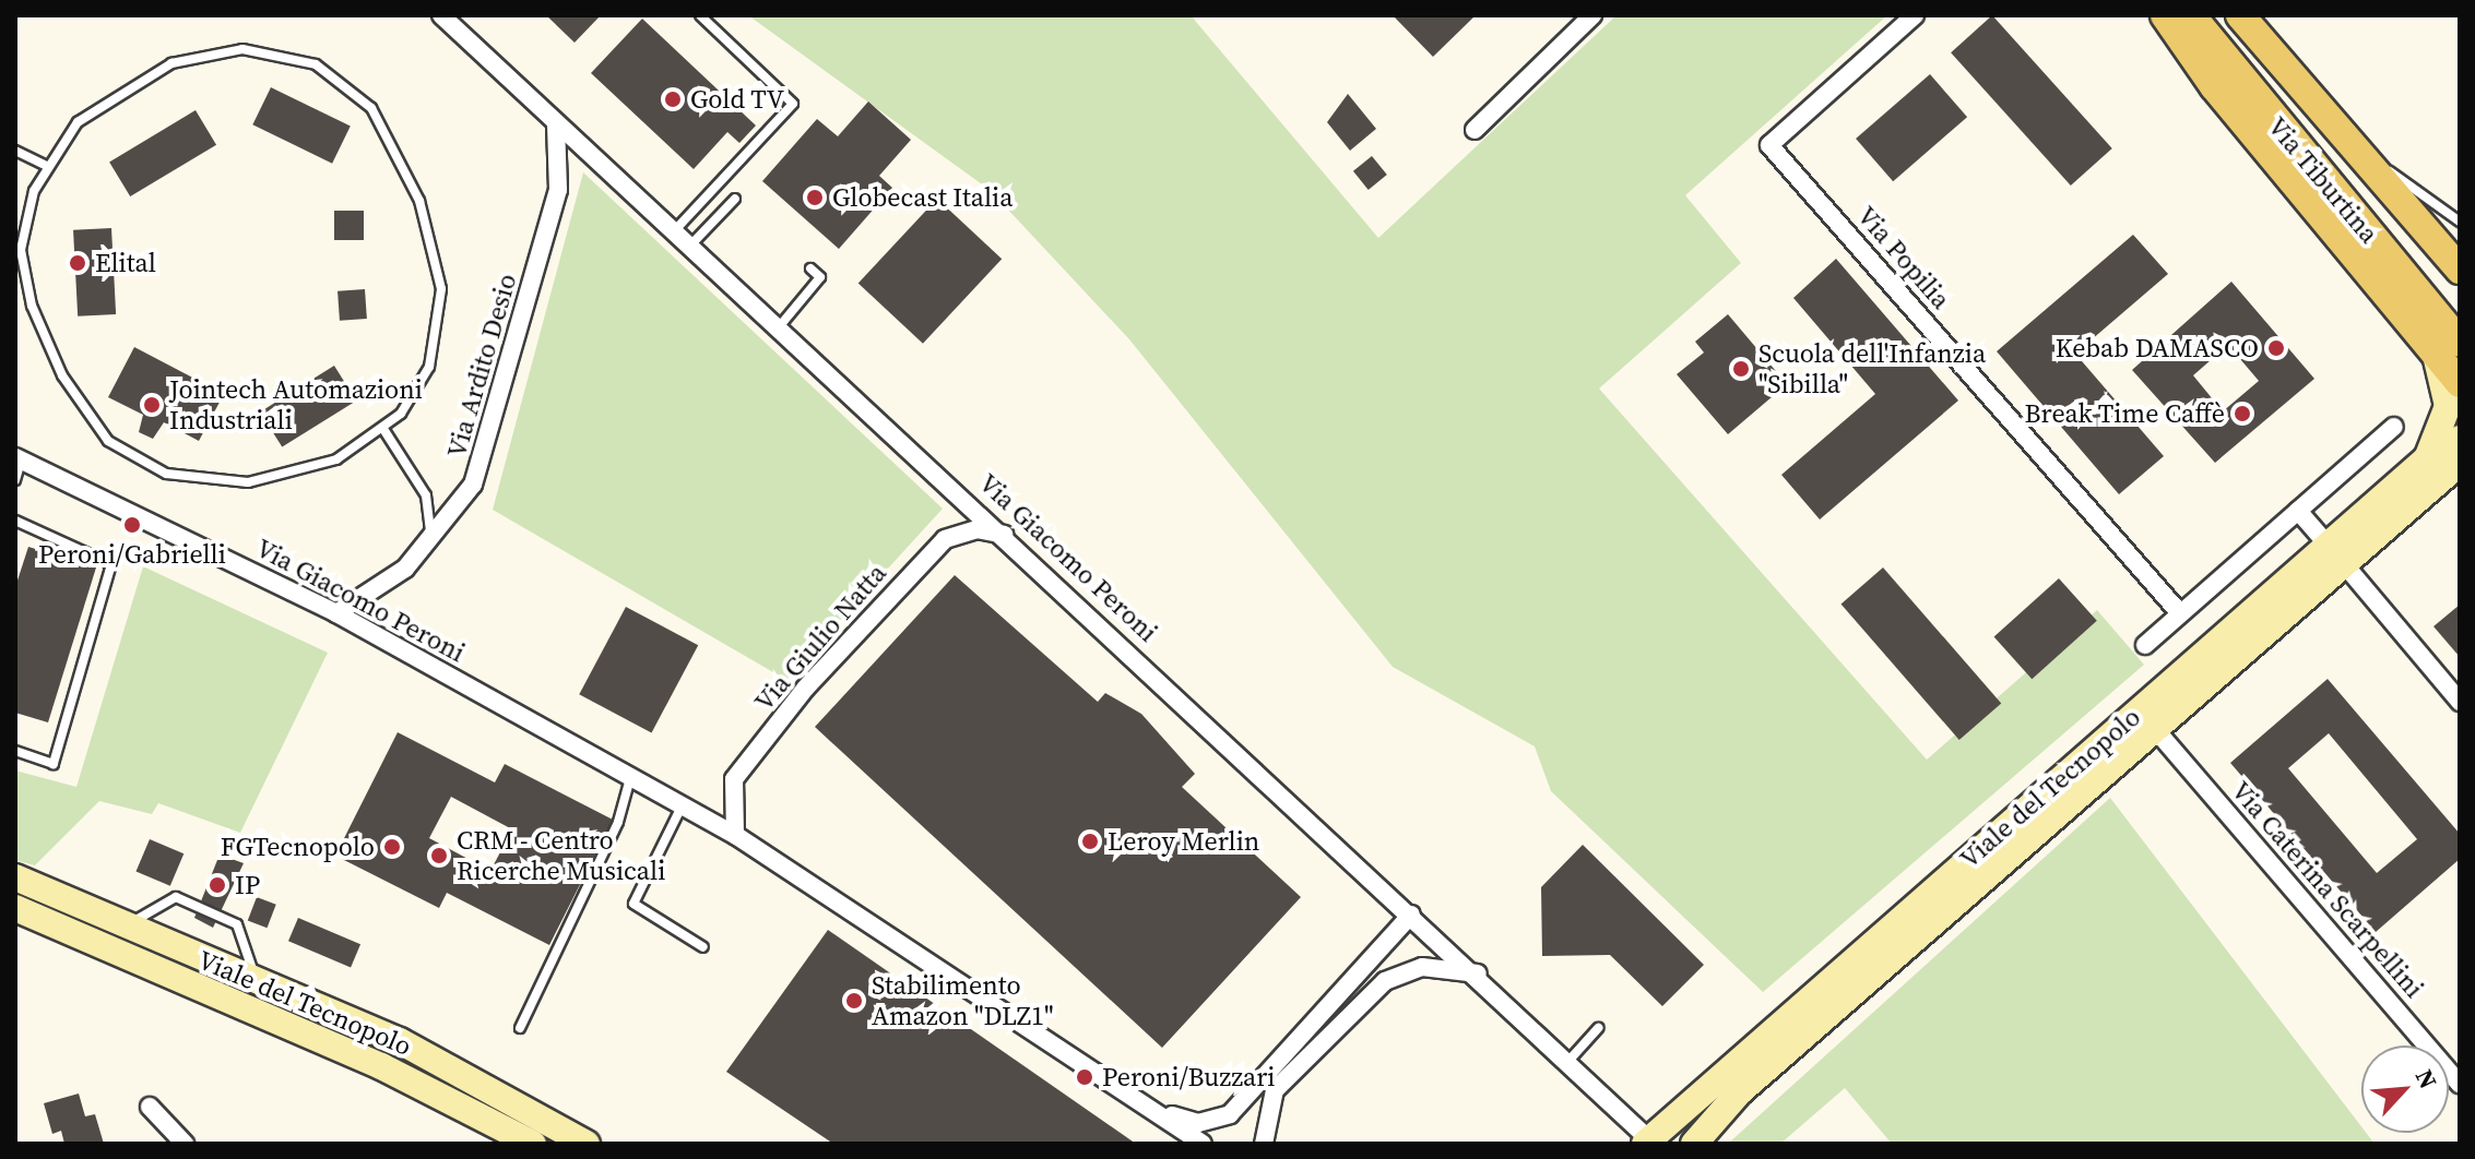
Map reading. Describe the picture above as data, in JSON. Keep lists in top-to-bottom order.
{
  "streets": {
    "main road": ["Via Tiburtina", "Viale del Tecnopolo"],
    "street": [
      "Via Popilia",
      "Via Ardito Desio",
      "Via Giacomo Peroni",
      "Via Giulio Natta",
      "Via Caterina Scarpellini"
    ]
  },
  "crossings": [
    ["Via Ardito Desio", "Via Giacomo Peroni"],
    ["Via Giacomo Peroni", "Via Giulio Natta"],
    ["Via Giacomo Peroni", "Viale del Tecnopolo"],
    ["Viale del Tecnopolo", "Via Caterina Scarpellini"]
  ],
  "places": [
    "Gold TV",
    "Globecast Italia",
    "Elital",
    "Kebab DAMASCO",
    "Scuola dell'Infanzia \"Sibilla\"",
    "Jointech Automazioni Industriali",
    "Break Time Caffè",
    "Peroni/Gabrielli",
    "Leroy Merlin",
    "FGTecnopolo",
    "CRM - Centro Ricerche Musicali",
    "IP",
    "Stabilimento Amazon \"DLZ1\"",
    "Peroni/Buzzari"
  ],
  "north": "top right"
}
